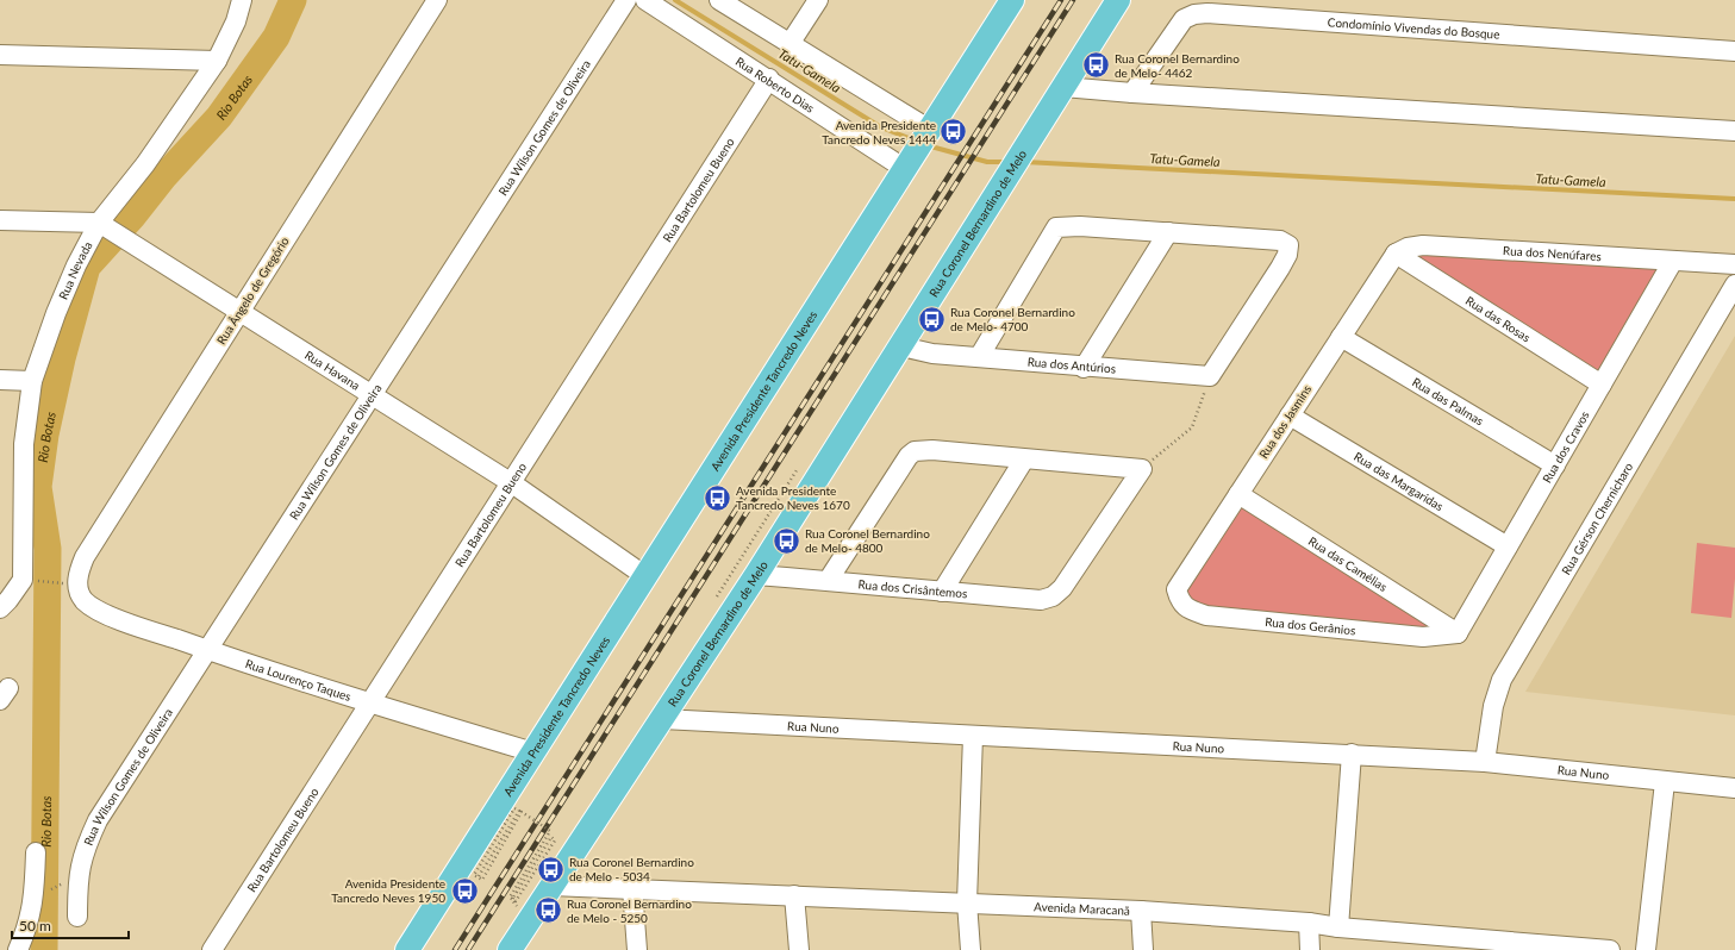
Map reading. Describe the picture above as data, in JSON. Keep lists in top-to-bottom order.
{
  "streets": {
    "main road": ["Rua Coronel Bernardino de Melo", "Avenida Presidente Tancredo Neves"],
    "street": [
      "Condomínio Vivendas do Bosque",
      "Rua Roberto Dias",
      "Rua Wilson Gomes de Oliveira",
      "Rua Bartolomeu Bueno",
      "Rua dos Nenúfares",
      "Rua Nevada",
      "Rua Ângelo de Gregório",
      "Rua das Rosas",
      "Rua dos Antúrios",
      "Rua Havana",
      "Rua das Palmas",
      "Rua dos Jasmins",
      "Rua dos Cravos",
      "Rua das Margaridas",
      "Rua Gérson Chernicharo",
      "Rua das Camélias",
      "Rua dos Crisântemos",
      "Rua dos Gerânios",
      "Rua Lourenço Taques",
      "Rua Nuno",
      "Avenida Maracanã"
    ]
  },
  "crossings": [
    ["Rua Roberto Dias", "Rua Bartolomeu Bueno"],
    ["Rua Roberto Dias", "Avenida Presidente Tancredo Neves"],
    ["Rua Wilson Gomes de Oliveira", "Rua Havana"],
    ["Rua Wilson Gomes de Oliveira", "Rua Lourenço Taques"],
    ["Rua Bartolomeu Bueno", "Rua Havana"],
    ["Rua Bartolomeu Bueno", "Rua Lourenço Taques"],
    ["Rua Coronel Bernardino de Melo", "Rua dos Antúrios"],
    ["Rua Coronel Bernardino de Melo", "Rua dos Crisântemos"],
    ["Rua Coronel Bernardino de Melo", "Rua Nuno"],
    ["Rua Coronel Bernardino de Melo", "Avenida Maracanã"],
    ["Rua dos Nenúfares", "Rua das Rosas"],
    ["Rua dos Nenúfares", "Rua dos Jasmins"],
    ["Rua dos Nenúfares", "Rua dos Cravos"],
    ["Rua Nevada", "Rua Havana"],
    ["Rua Ângelo de Gregório", "Rua Havana"],
    ["Rua Ângelo de Gregório", "Rua Lourenço Taques"],
    ["Rua das Rosas", "Rua dos Jasmins"],
    ["Rua das Rosas", "Rua dos Cravos"],
    ["Rua Havana", "Avenida Presidente Tancredo Neves"],
    ["Avenida Presidente Tancredo Neves", "Rua Lourenço Taques"],
    ["Rua das Palmas", "Rua dos Jasmins"],
    ["Rua das Palmas", "Rua dos Cravos"],
    ["Rua dos Jasmins", "Rua das Margaridas"],
    ["Rua dos Jasmins", "Rua das Camélias"],
    ["Rua dos Jasmins", "Rua dos Gerânios"],
    ["Rua dos Cravos", "Rua das Margaridas"],
    ["Rua dos Cravos", "Rua das Camélias"],
    ["Rua dos Cravos", "Rua dos Gerânios"],
    ["Rua Gérson Chernicharo", "Rua Nuno"],
    ["Rua das Camélias", "Rua dos Gerânios"]
  ],
  "water": ["Tatu-Gamela", "Rio Botas"],
  "places": {
    "bus stop": [
      "Rua Coronel Bernardino de Melo- 4462",
      "Avenida Presidente Tancredo Neves 1444",
      "Rua Coronel Bernardino de Melo- 4700",
      "Avenida Presidente Tancredo Neves 1670",
      "Rua Coronel Bernardino de Melo- 4800",
      "Rua Coronel Bernardino de Melo - 5034",
      "Avenida Presidente Tancredo Neves 1950",
      "Rua Coronel Bernardino de Melo - 5250"
    ]
  },
  "scale_bar": "50 m"
}
